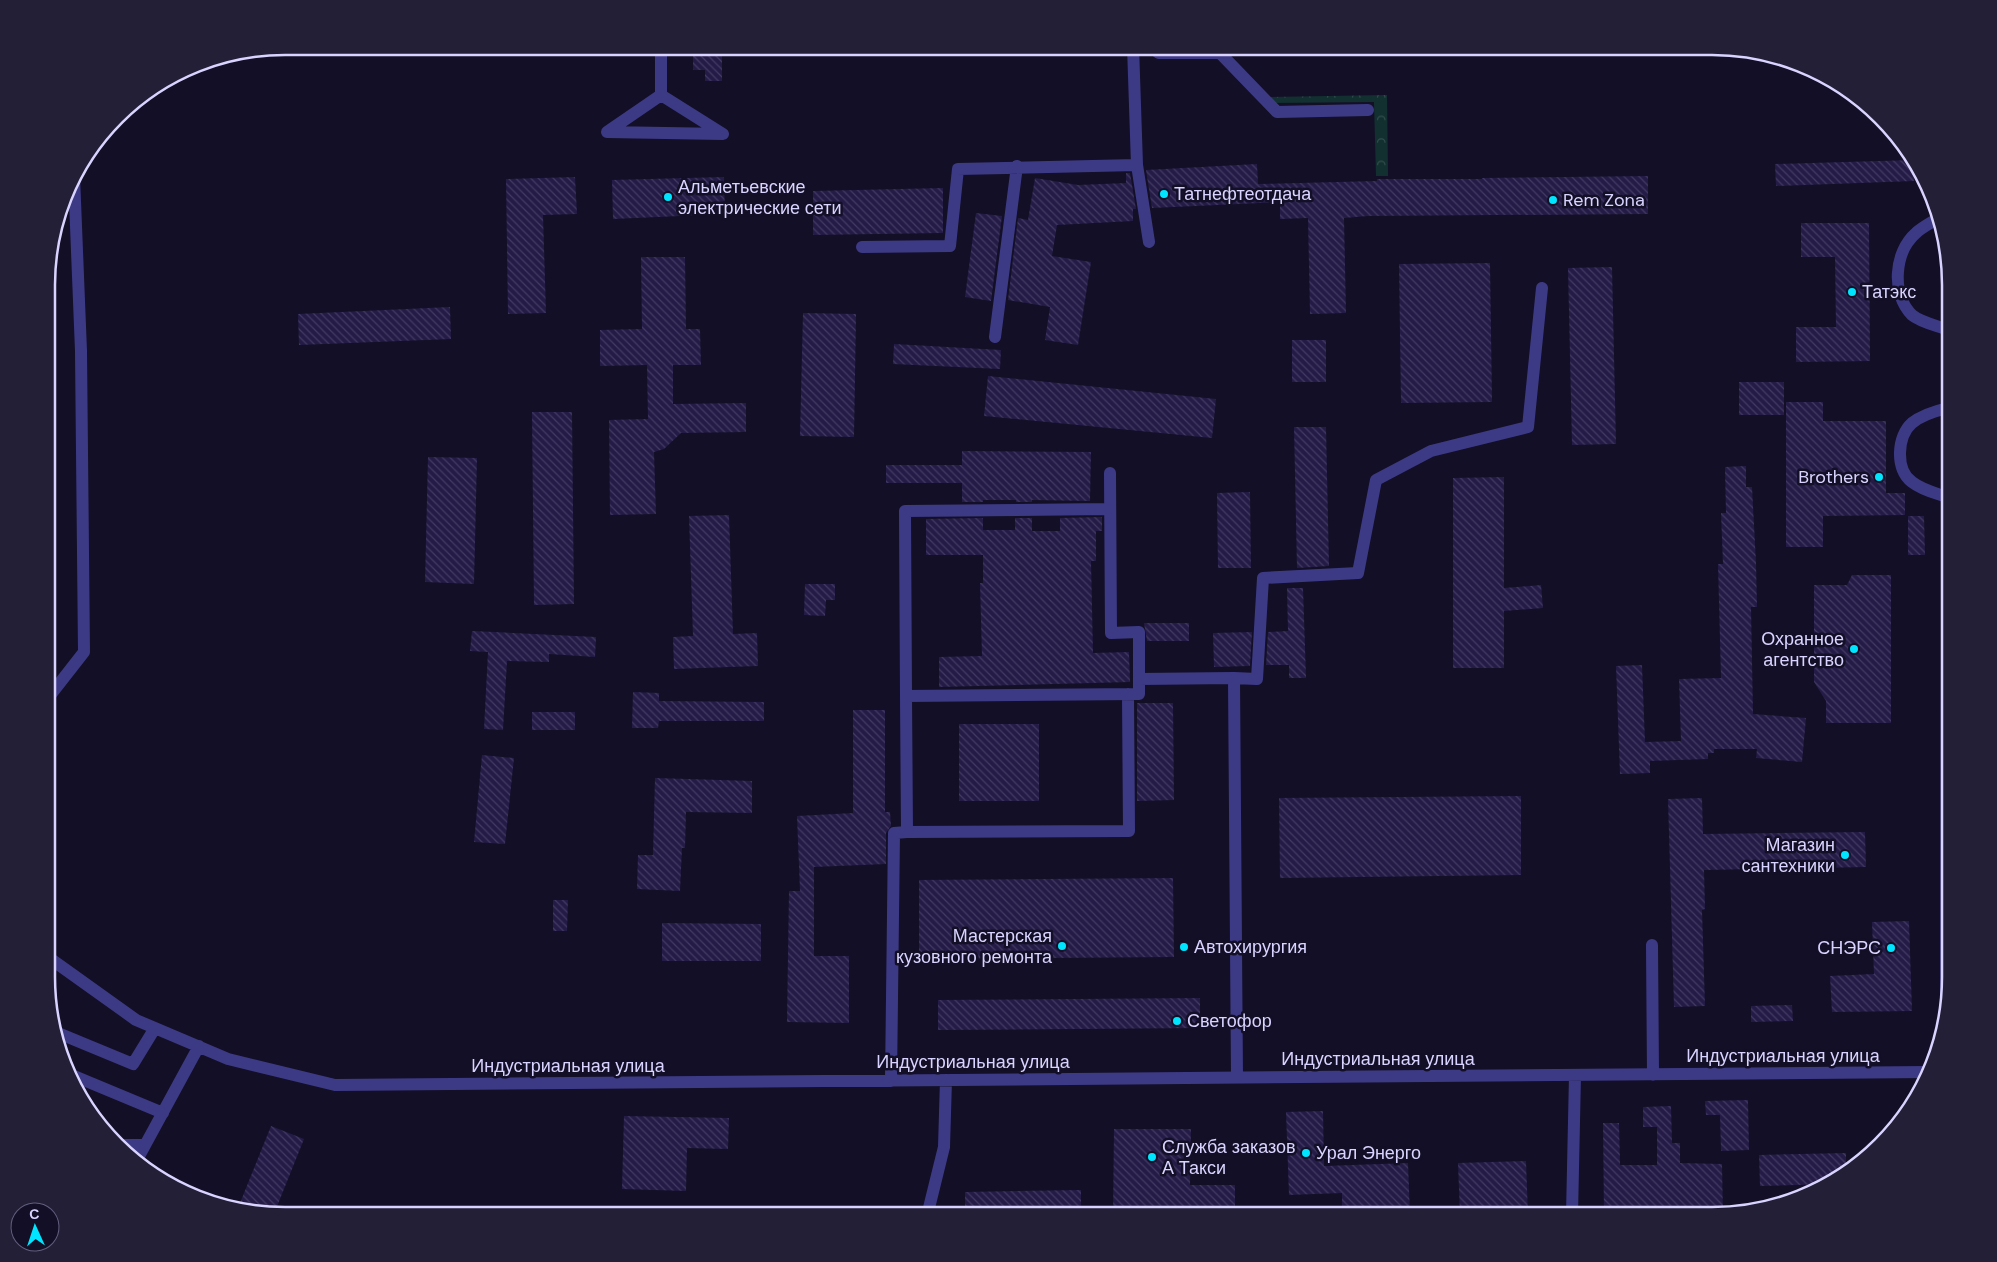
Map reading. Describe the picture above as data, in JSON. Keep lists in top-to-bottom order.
{
  "streets": {
    "street": ["Индустриальная улица"]
  },
  "places": [
    "Татнефтеотдача",
    "Альметьевские электрические сети",
    "Rem Zona",
    "Татэкс",
    "Brothers",
    "Охранное агентство",
    "Магазин сантехники",
    "Мастерская кузовного ремонта",
    "Автохирургия",
    "СНЭРС",
    "Светофор",
    "Урал Энерго",
    "Служба заказов А Такси"
  ],
  "north": "top"
}
